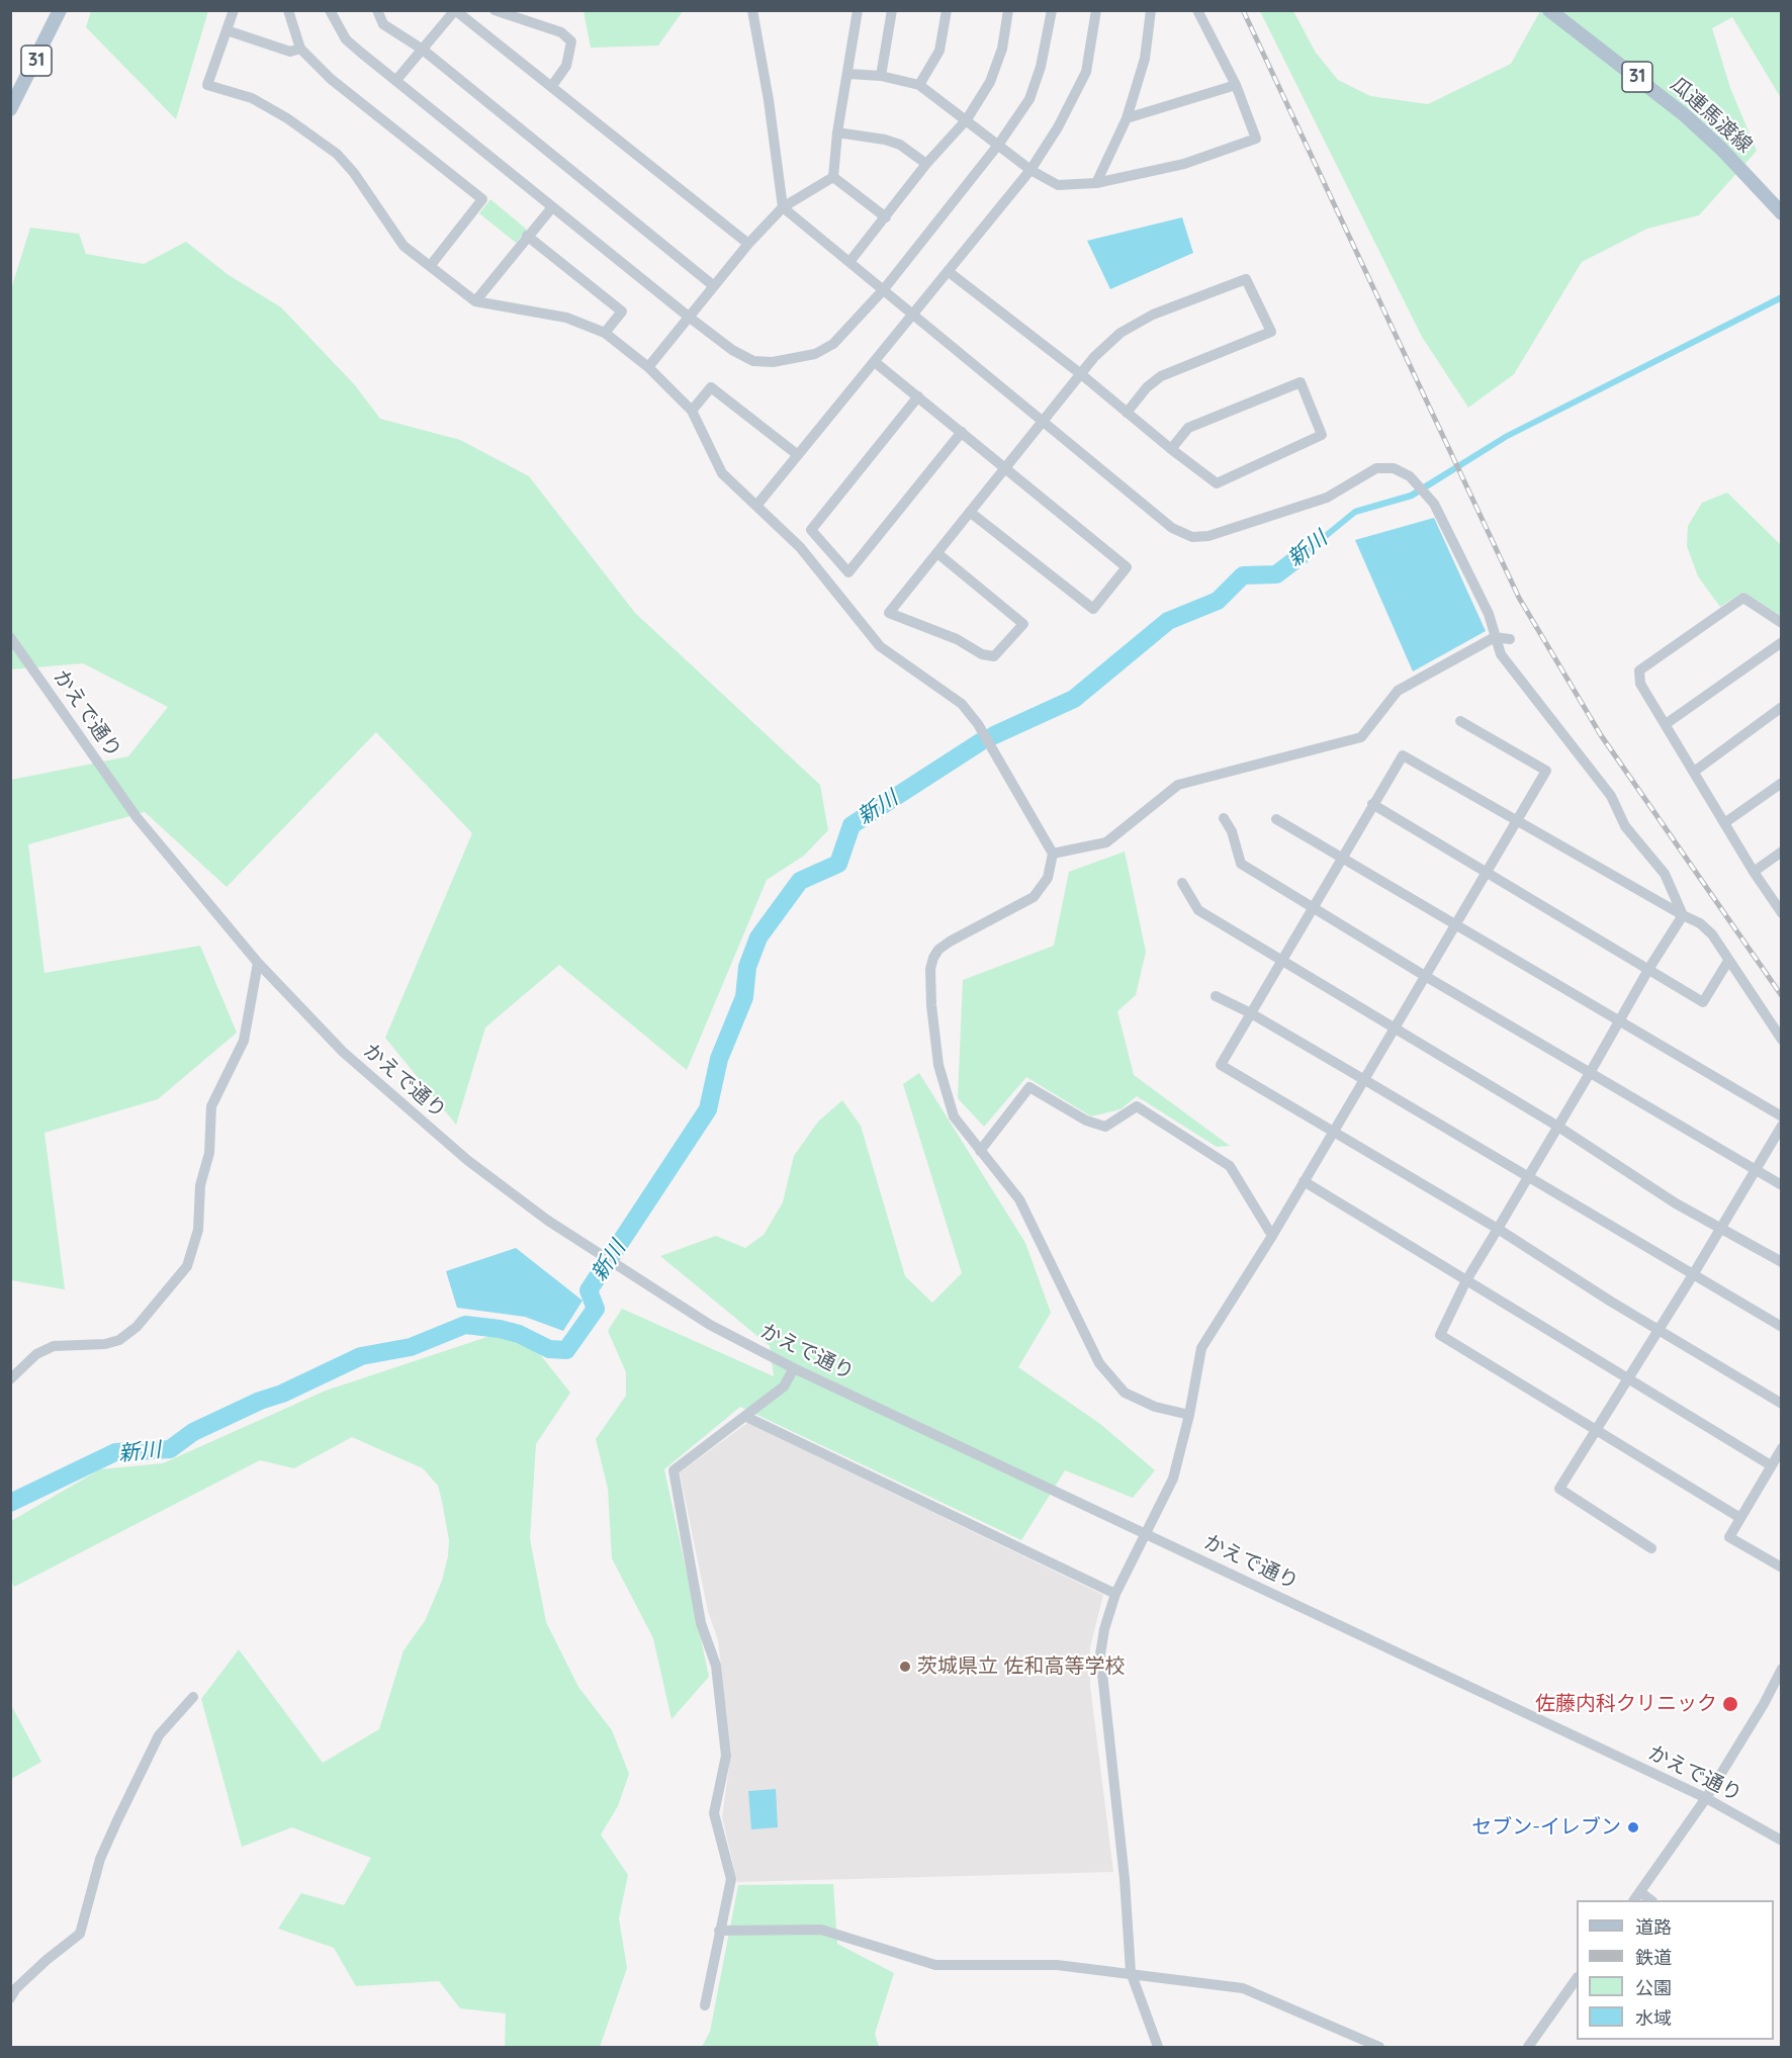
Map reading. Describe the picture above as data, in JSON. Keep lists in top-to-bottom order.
{
  "streets": {
    "main road": ["31", "瓜連馬渡線"],
    "street": ["かえで通り"]
  },
  "water": ["新川"],
  "places": ["茨城県立 佐和高等学校", "佐藤内科クリニック", "セブン-イレブン"],
  "legend": [
    "道路",
    "鉄道",
    "公園",
    "水域"
  ]
}
